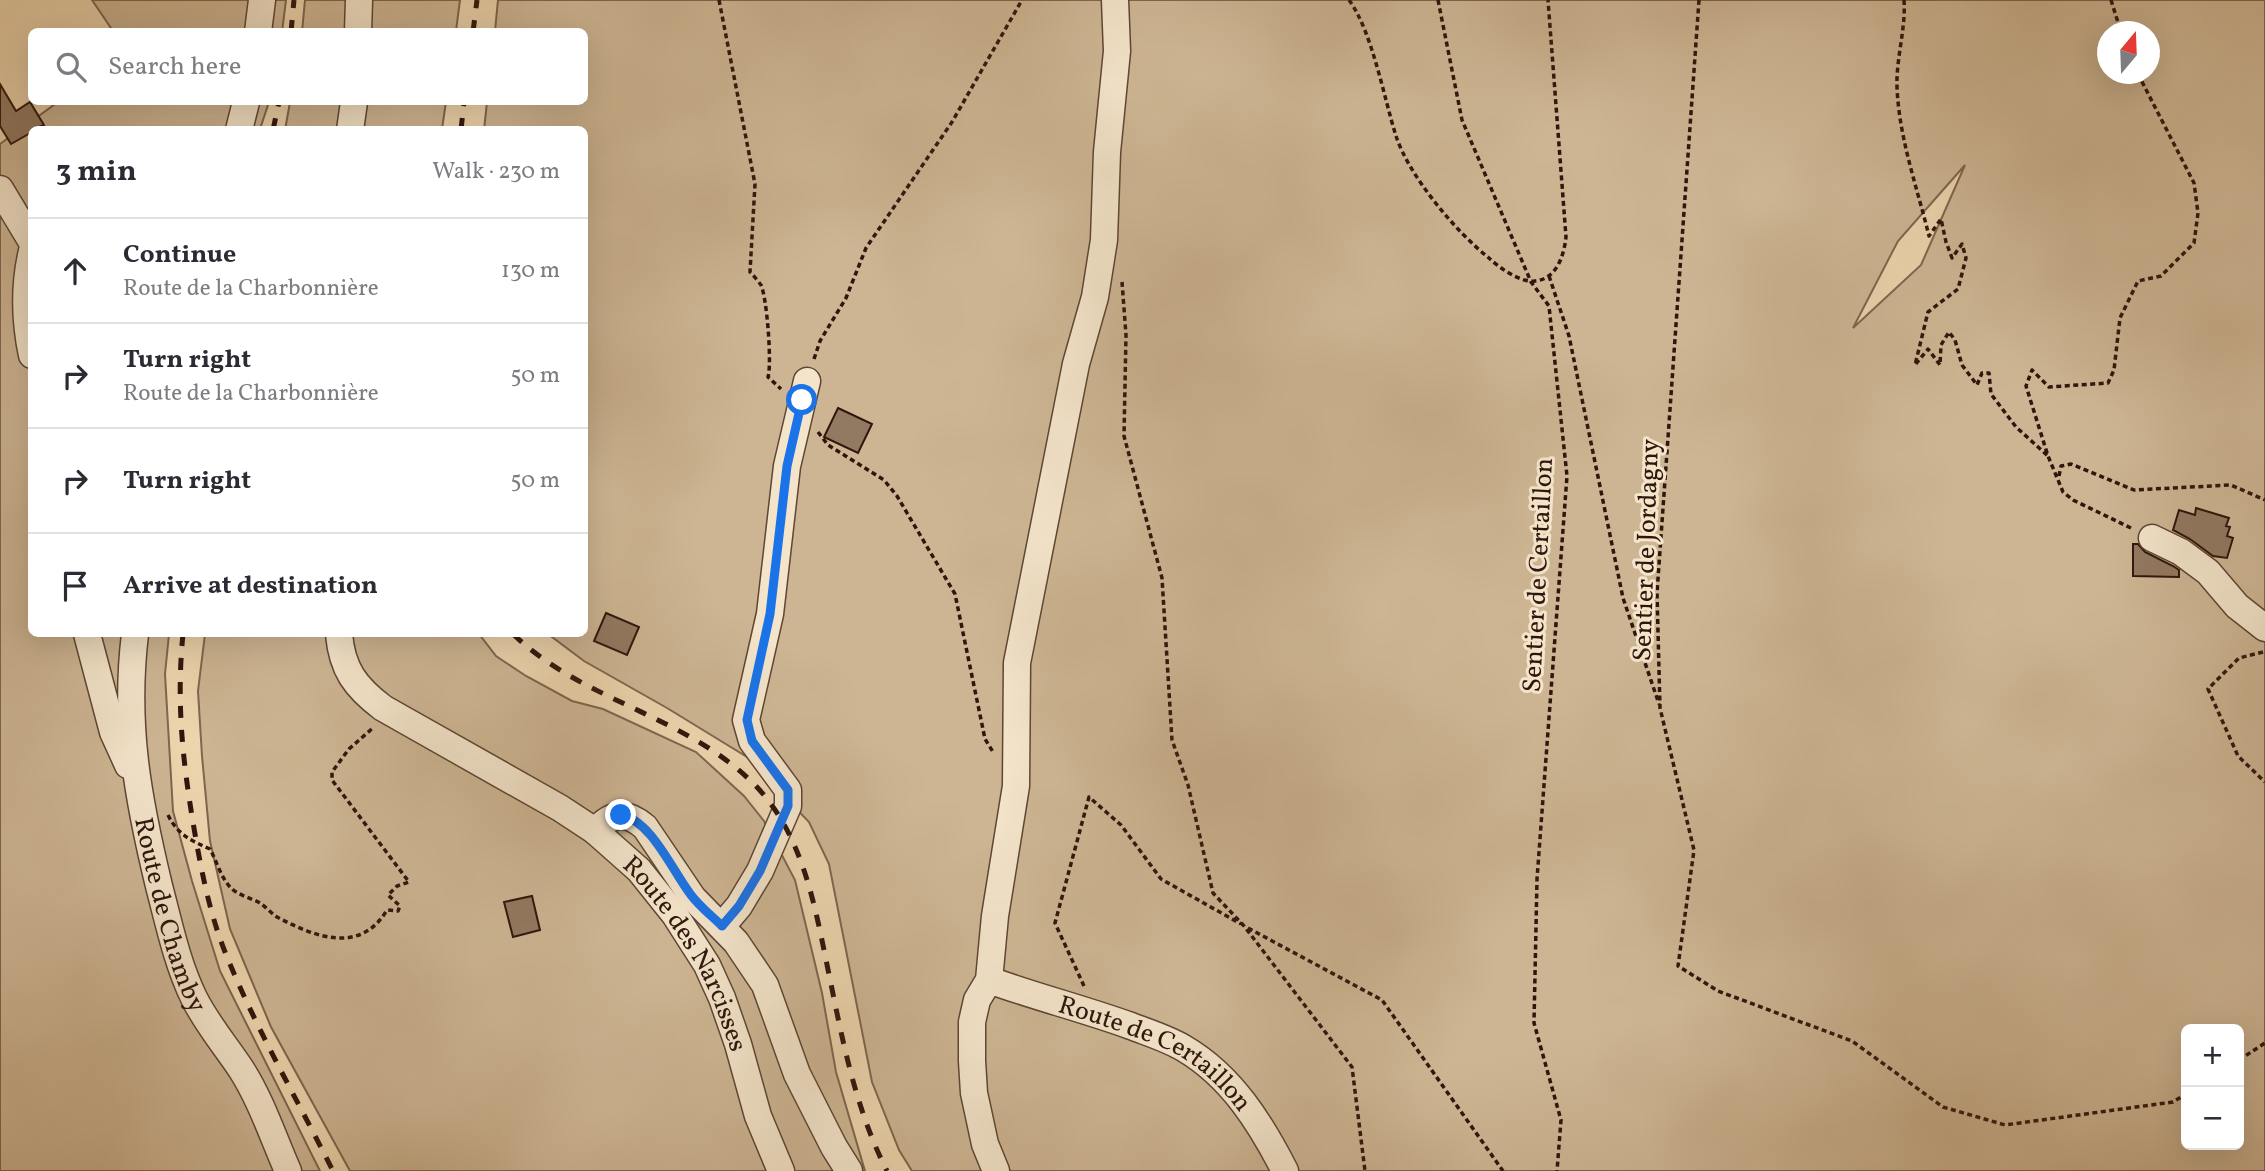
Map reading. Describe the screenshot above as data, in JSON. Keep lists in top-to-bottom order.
{
  "streets": {
    "street": ["Route de Chamby", "Route des Narcisses", "Route de Certaillon"],
    "path": ["Sentier de Jordagny", "Sentier de Certaillon"]
  },
  "north": "top",
  "page": {
    "search": "Search here",
    "heading": ["3 min", "Walk · 230 m"],
    "list": [
      ["Continue", "Route de la Charbonnière", "130 m"],
      ["Turn right", "Route de la Charbonnière", "50 m"],
      ["Turn right", "50 m"],
      "Arrive at destination"
    ],
    "map_buttons": ["+", "−"]
  }
}
